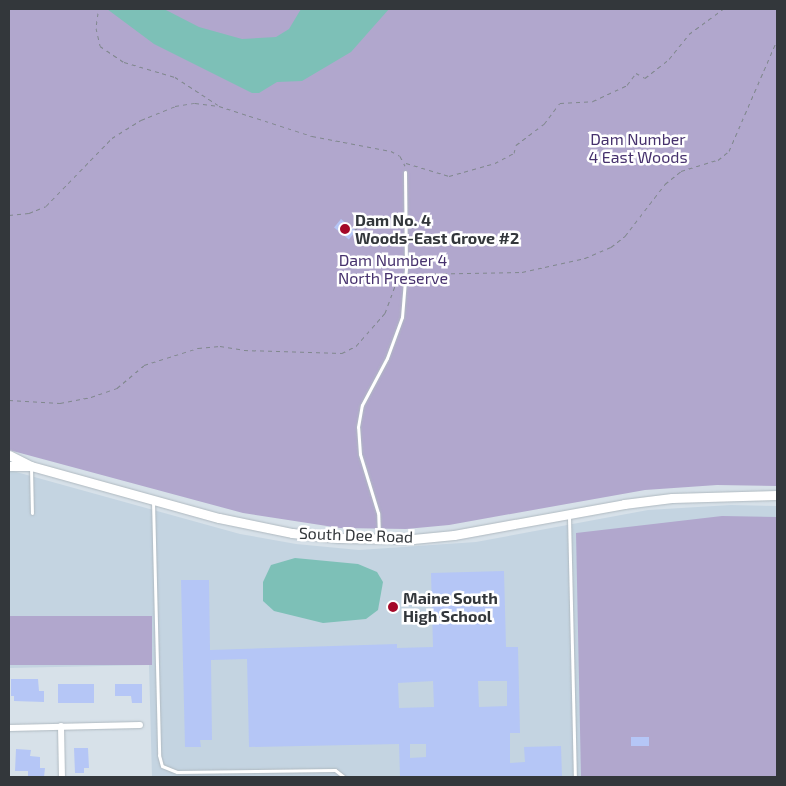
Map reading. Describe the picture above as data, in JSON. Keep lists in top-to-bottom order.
{
  "streets": {
    "main road": ["South Dee Road"]
  },
  "parks": ["Dam Number 4 East Woods", "Dam Number 4 North Preserve"],
  "places": ["Dam No. 4 Woods-East Grove #2", "Maine South High School"]
}
